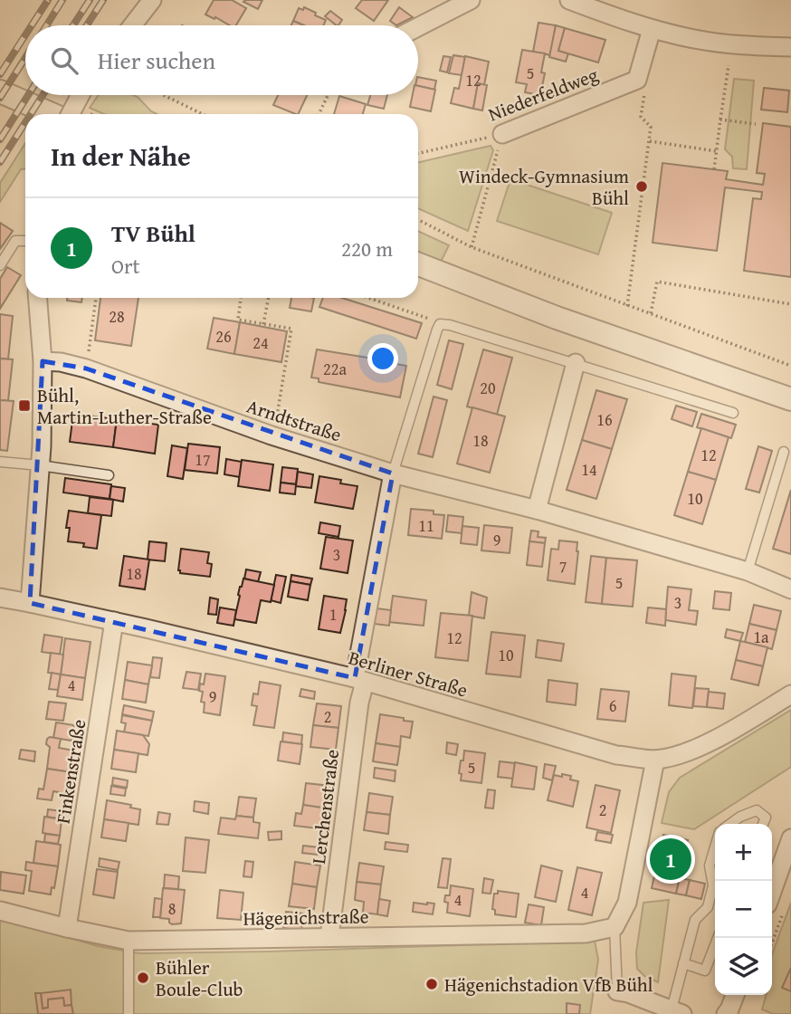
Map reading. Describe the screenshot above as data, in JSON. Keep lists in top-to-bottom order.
{
  "streets": {
    "street": [
      "Niederfeldweg",
      "Arndtstraße",
      "Berliner Straße",
      "Finkenstraße",
      "Lerchenstraße",
      "Hägenichstraße"
    ]
  },
  "crossings": [
    ["Arndtstraße", "Lerchenstraße"],
    ["Berliner Straße", "Finkenstraße"],
    ["Berliner Straße", "Lerchenstraße"],
    ["Finkenstraße", "Hägenichstraße"],
    ["Lerchenstraße", "Hägenichstraße"]
  ],
  "places": {
    "other": ["Windeck-Gymnasium Bühl", "Bühler Boule-Club", "Hägenichstadion VfB Bühl"],
    "transit": ["Bühl, Martin-Luther-Straße"]
  },
  "house_numbers": [
    "5",
    "12",
    "28",
    "26",
    "24",
    "22a",
    "20",
    "16",
    "18",
    "12",
    "17",
    "14",
    "10",
    "11",
    "9",
    "3",
    "7",
    "18",
    "5",
    "3",
    "1",
    "1a",
    "12",
    "10",
    "4",
    "9",
    "6",
    "2",
    "5",
    "2",
    "4",
    "4",
    "8"
  ],
  "page": {
    "search": "Hier suchen",
    "heading": "In der Nähe",
    "list": [
      {
        "mark": "1",
        "name": "TV Bühl",
        "note": "Ort",
        "value": "220 m"
      }
    ],
    "map_buttons": ["+", "−"],
    "pins": "1"
  }
}
